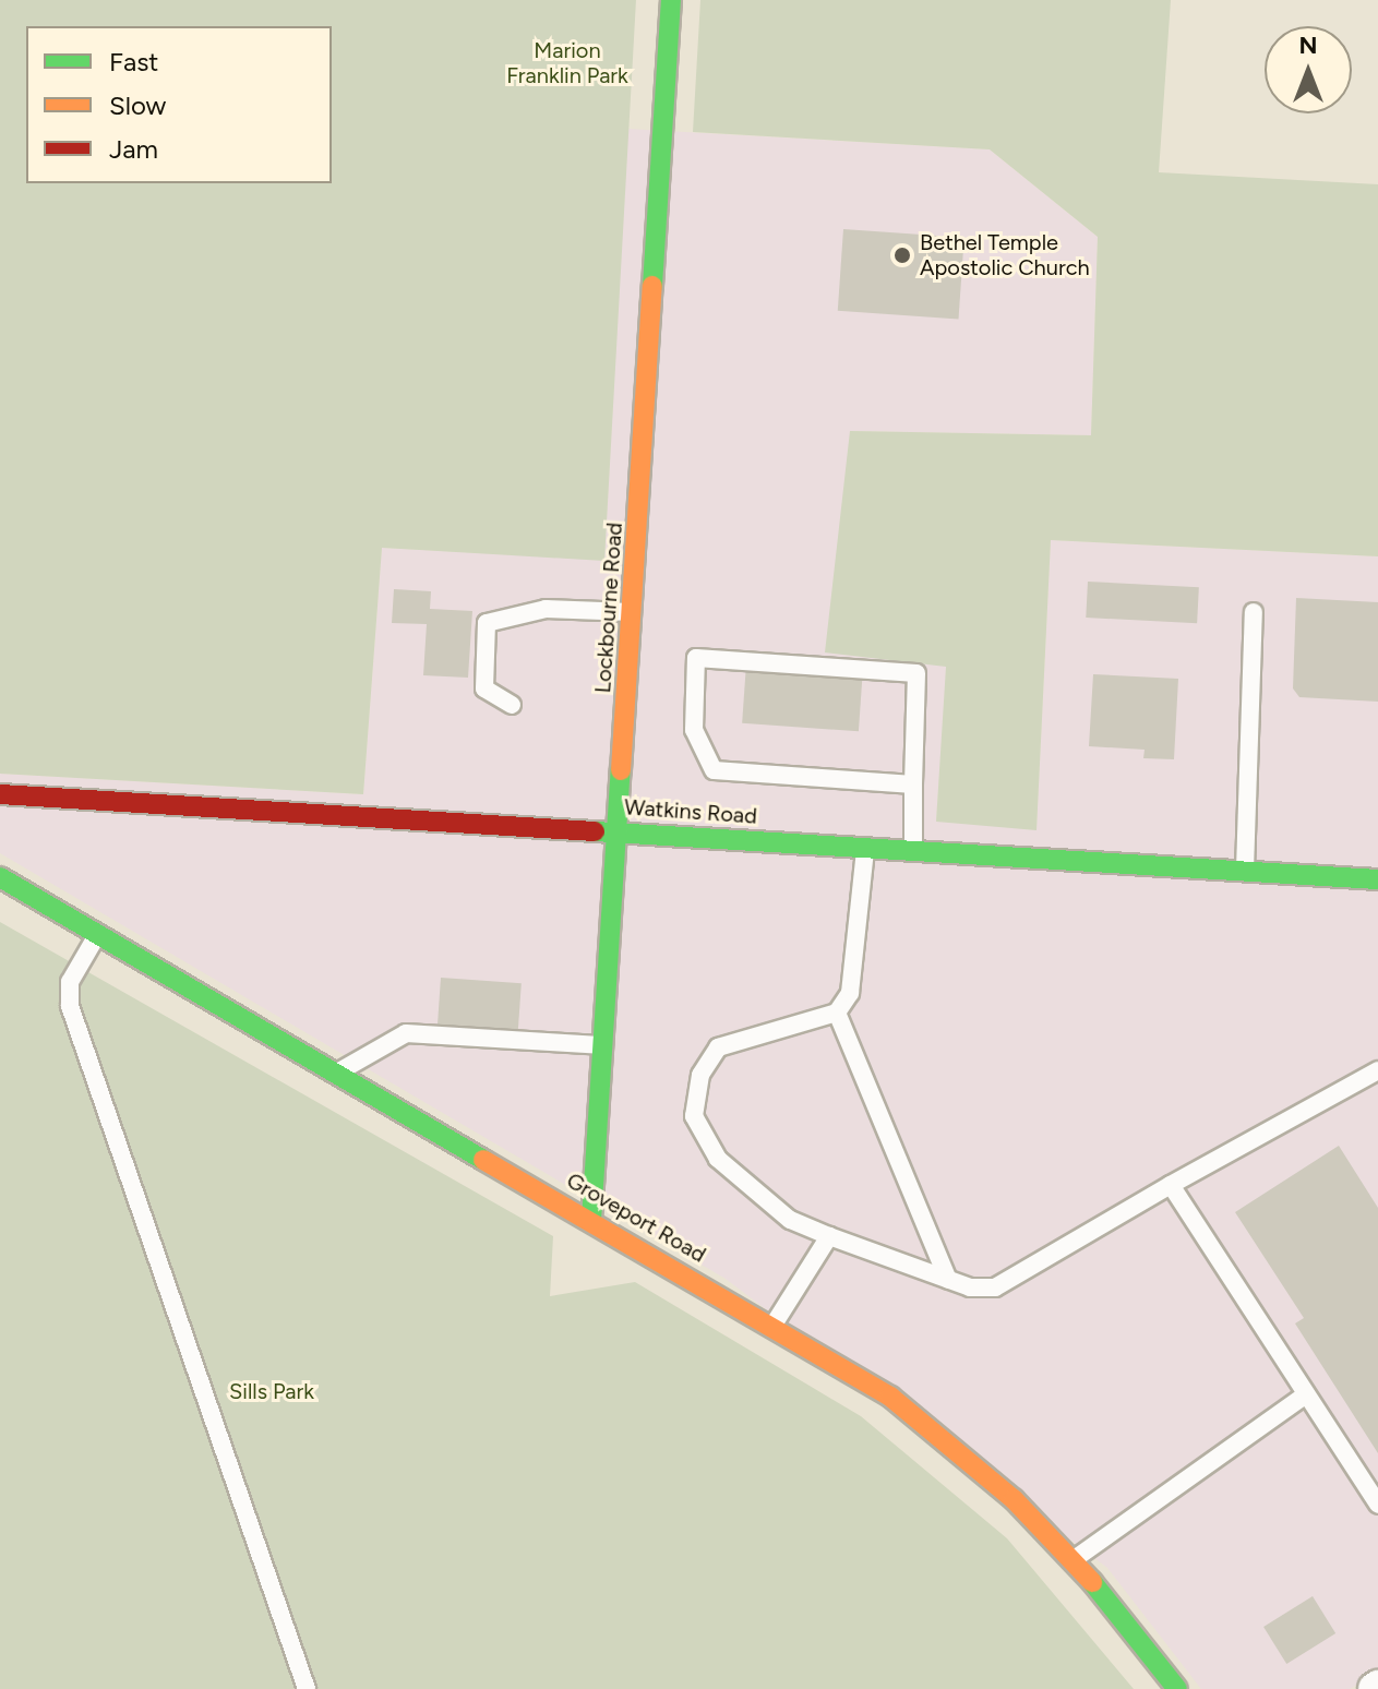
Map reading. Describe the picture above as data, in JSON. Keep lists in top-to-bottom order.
{
  "streets": {
    "main road": ["Lockbourne Road", "Watkins Road", "Groveport Road"]
  },
  "crossings": [
    ["Lockbourne Road", "Watkins Road"],
    ["Lockbourne Road", "Groveport Road"]
  ],
  "parks": ["Marion Franklin Park", "Sills Park"],
  "places": ["Bethel Temple Apostolic Church"],
  "legend": ["Fast", "Slow", "Jam"],
  "north": "top"
}
